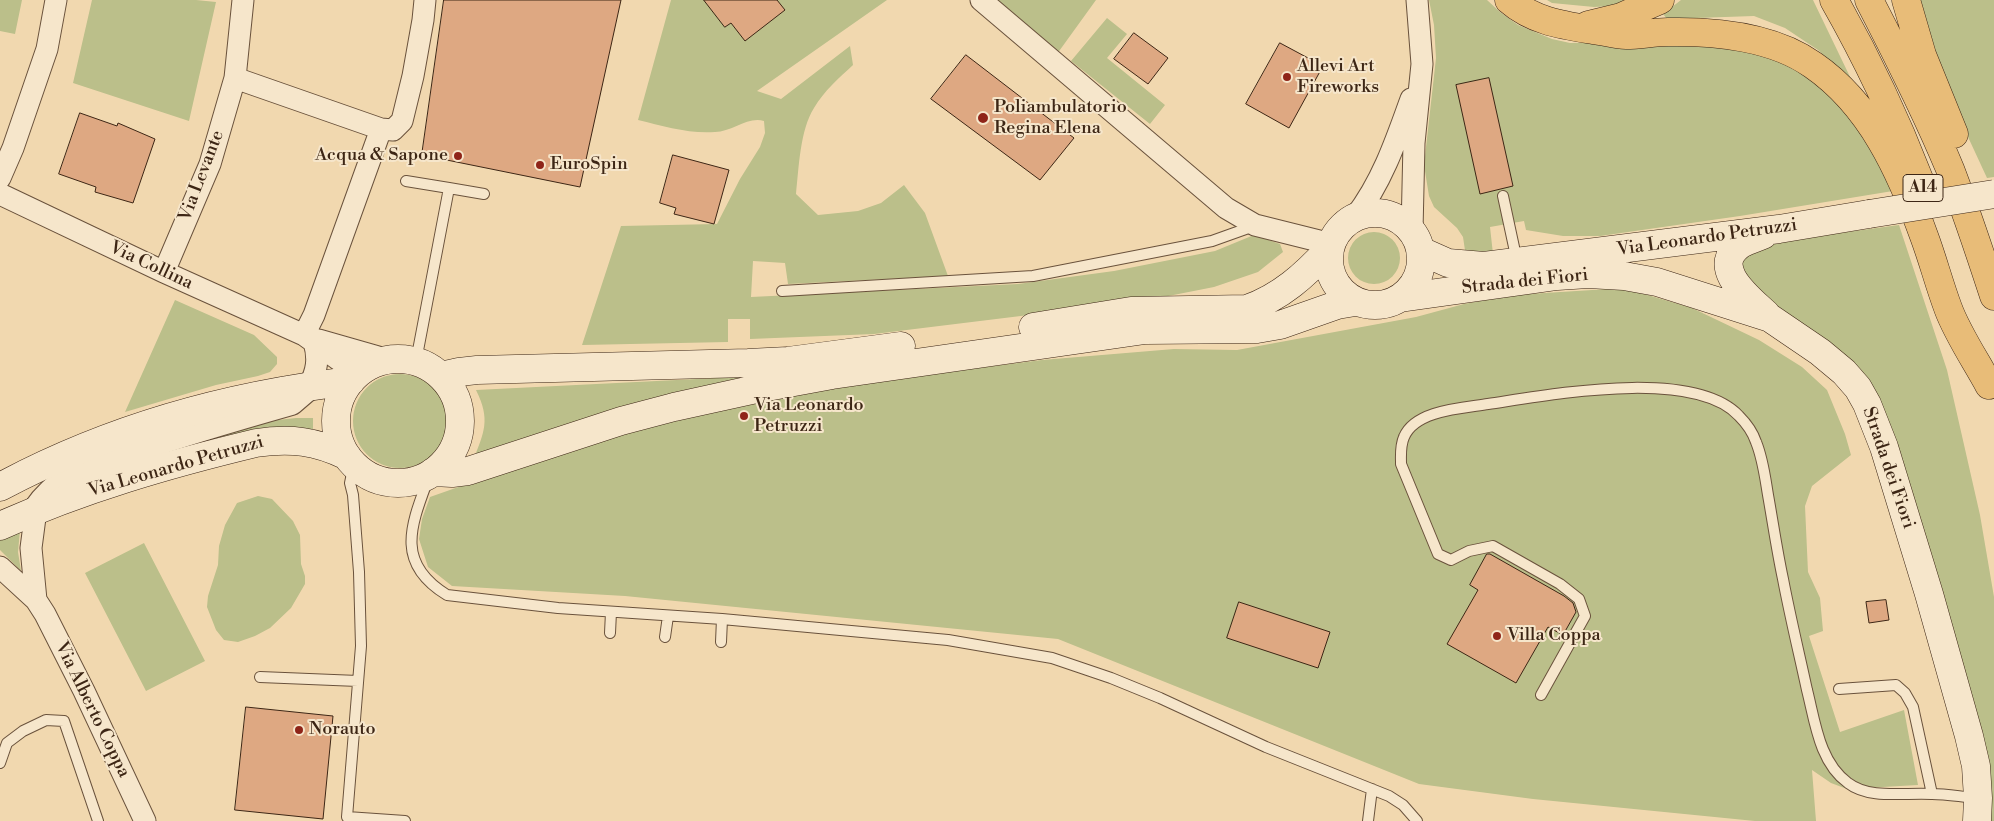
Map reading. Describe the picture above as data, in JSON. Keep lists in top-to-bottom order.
{
  "streets": {
    "highway": ["A14"],
    "main road": ["Via Leonardo Petruzzi", "Strada dei Fiori"],
    "street": ["Via Levante", "Via Collina", "Via Alberto Coppa"]
  },
  "crossings": [
    ["Via Levante", "Via Collina"],
    ["Via Leonardo Petruzzi", "Via Collina"],
    ["Via Leonardo Petruzzi", "Strada dei Fiori"],
    ["Via Leonardo Petruzzi", "Via Alberto Coppa"]
  ],
  "places": [
    "Allevi Art Fireworks",
    "Poliambulatorio Regina Elena",
    "Acqua & Sapone",
    "EuroSpin",
    "Via Leonardo Petruzzi",
    "Villa Coppa",
    "Norauto"
  ]
}
